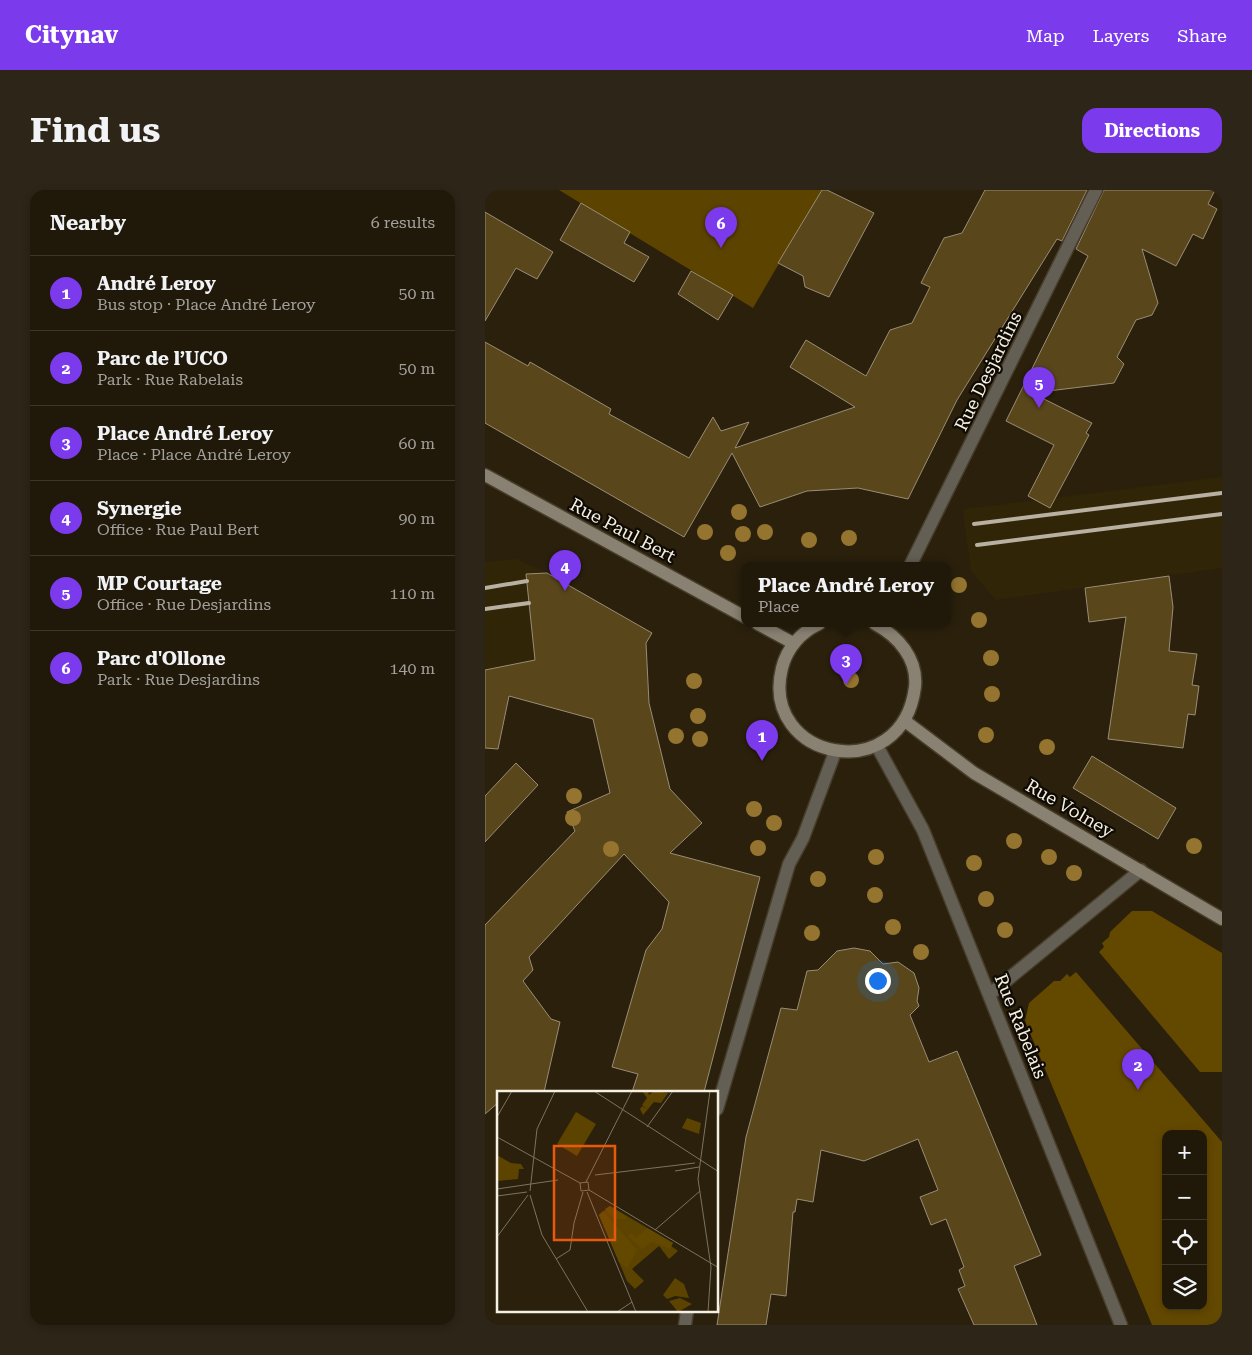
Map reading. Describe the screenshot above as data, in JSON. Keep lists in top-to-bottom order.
{
  "streets": {
    "main road": ["Rue Paul Bert", "Rue Volney"],
    "street": ["Rue Desjardins", "Rue Rabelais"]
  },
  "page": {
    "header": "Citynav",
    "nav": ["Map", "Layers", "Share"],
    "buttons": "Directions",
    "title": "Find us",
    "heading": ["Nearby", "6 results"],
    "pins": [
      "6",
      "5",
      "4",
      "3",
      "1",
      "2"
    ],
    "list": [
      {
        "mark": "1",
        "name": "André Leroy",
        "note": "Bus stop · Place André Leroy",
        "value": "50 m"
      },
      {
        "mark": "2",
        "name": "Parc de l’UCO",
        "note": "Park · Rue Rabelais",
        "value": "50 m"
      },
      {
        "mark": "3",
        "name": "Place André Leroy",
        "note": "Place · Place André Leroy",
        "value": "60 m"
      },
      {
        "mark": "4",
        "name": "Synergie",
        "note": "Office · Rue Paul Bert",
        "value": "90 m"
      },
      {
        "mark": "5",
        "name": "MP Courtage",
        "note": "Office · Rue Desjardins",
        "value": "110 m"
      },
      {
        "mark": "6",
        "name": "Parc d'Ollone",
        "note": "Park · Rue Desjardins",
        "value": "140 m"
      }
    ],
    "popup": ["Place André Leroy", "Place"],
    "map_buttons": ["+", "−"]
  }
}
